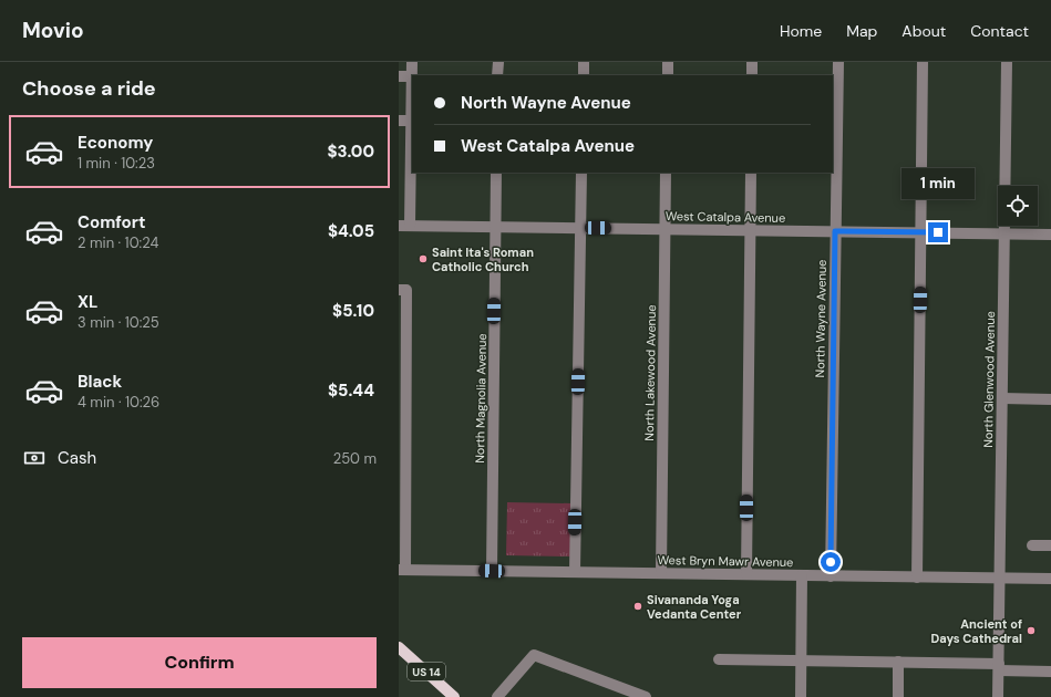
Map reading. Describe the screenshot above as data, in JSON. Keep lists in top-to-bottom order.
{
  "streets": {
    "main road": ["US 14"],
    "street": [
      "West Catalpa Avenue",
      "North Wayne Avenue",
      "North Lakewood Avenue",
      "North Glenwood Avenue",
      "North Magnolia Avenue",
      "West Bryn Mawr Avenue"
    ]
  },
  "crossings": [
    ["West Catalpa Avenue", "North Wayne Avenue"],
    ["West Catalpa Avenue", "North Lakewood Avenue"],
    ["West Catalpa Avenue", "North Glenwood Avenue"],
    ["West Catalpa Avenue", "North Magnolia Avenue"],
    ["North Wayne Avenue", "West Bryn Mawr Avenue"],
    ["North Lakewood Avenue", "West Bryn Mawr Avenue"],
    ["North Glenwood Avenue", "West Bryn Mawr Avenue"],
    ["North Magnolia Avenue", "West Bryn Mawr Avenue"]
  ],
  "places": ["Saint Ita's Roman Catholic Church", "Sivananda Yoga Vedanta Center", "Ancient of Days Cathedral"],
  "page": {
    "header": "Movio",
    "nav": [
      "Home",
      "Map",
      "About",
      "Contact"
    ],
    "heading": "Choose a ride",
    "banner": ["North Wayne Avenue", "West Catalpa Avenue"],
    "list": [
      {
        "name": "Economy",
        "note": "1 min · 10:23",
        "value": "$3.00"
      },
      {
        "name": "Comfort",
        "note": "2 min · 10:24",
        "value": "$4.05"
      },
      {
        "name": "XL",
        "note": "3 min · 10:25",
        "value": "$5.10"
      },
      {
        "name": "Black",
        "note": "4 min · 10:26",
        "value": "$5.44"
      }
    ],
    "bubble": "1 min",
    "pay": ["Cash", "250 m"],
    "buttons": "Confirm"
  }
}
